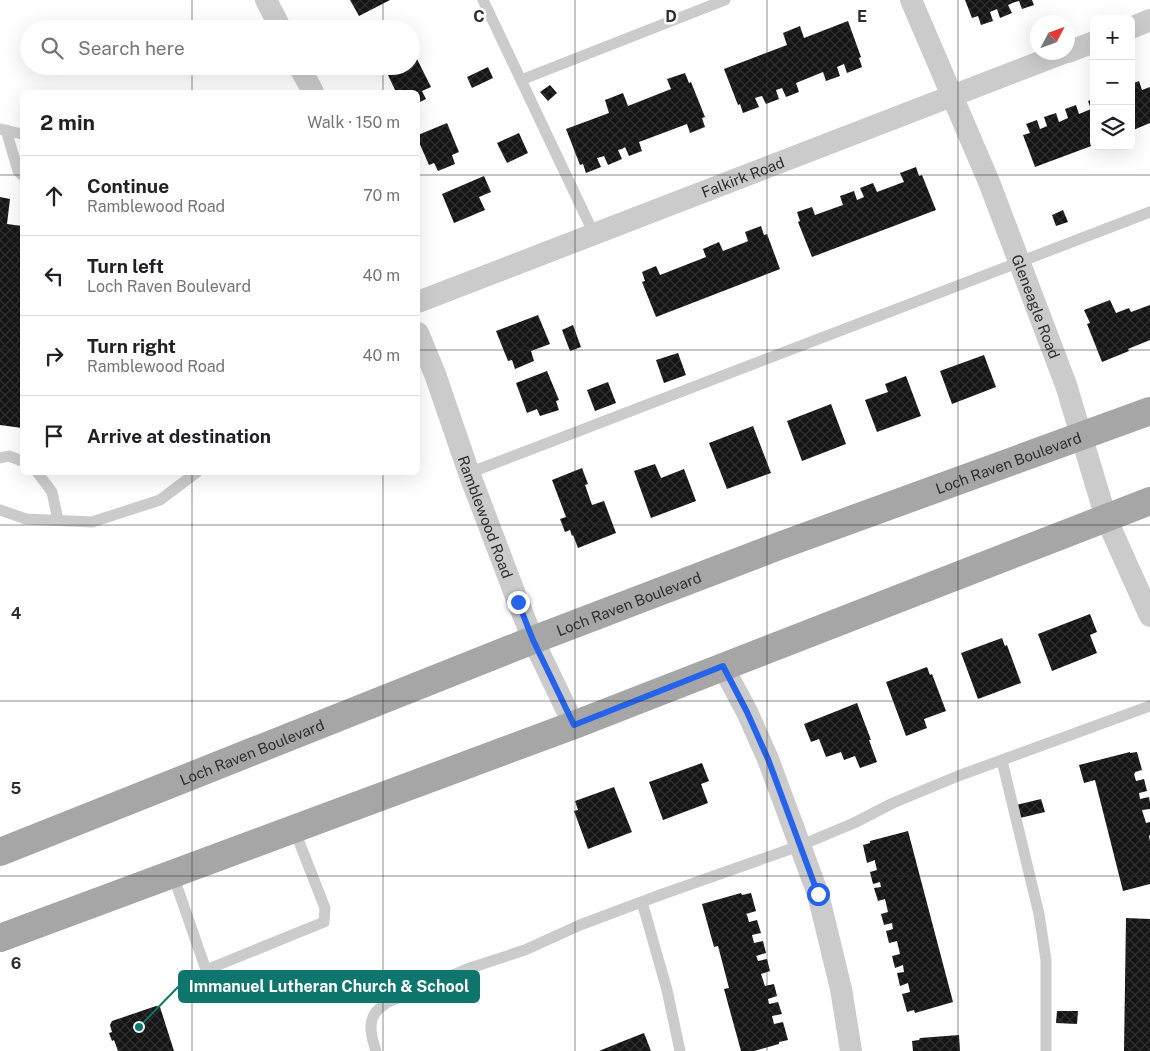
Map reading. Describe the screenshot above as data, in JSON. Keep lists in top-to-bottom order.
{
  "streets": {
    "main road": ["Loch Raven Boulevard"],
    "street": ["Falkirk Road", "Gleneagle Road", "Ramblewood Road"]
  },
  "crossings": [
    ["Falkirk Road", "Gleneagle Road"],
    ["Gleneagle Road", "Loch Raven Boulevard"],
    ["Loch Raven Boulevard", "Ramblewood Road"]
  ],
  "places": ["Immanuel Lutheran Church & School"],
  "north": "top right",
  "page": {
    "map_buttons": ["+", "−"],
    "search": "Search here",
    "heading": ["2 min", "Walk · 150 m"],
    "list": [
      ["Continue", "Ramblewood Road", "70 m"],
      ["Turn left", "Loch Raven Boulevard", "40 m"],
      ["Turn right", "Ramblewood Road", "40 m"],
      "Arrive at destination"
    ]
  },
  "grid": {
    "columns": ["C", "D", "E"],
    "rows": ["4", "5", "6"]
  }
}
